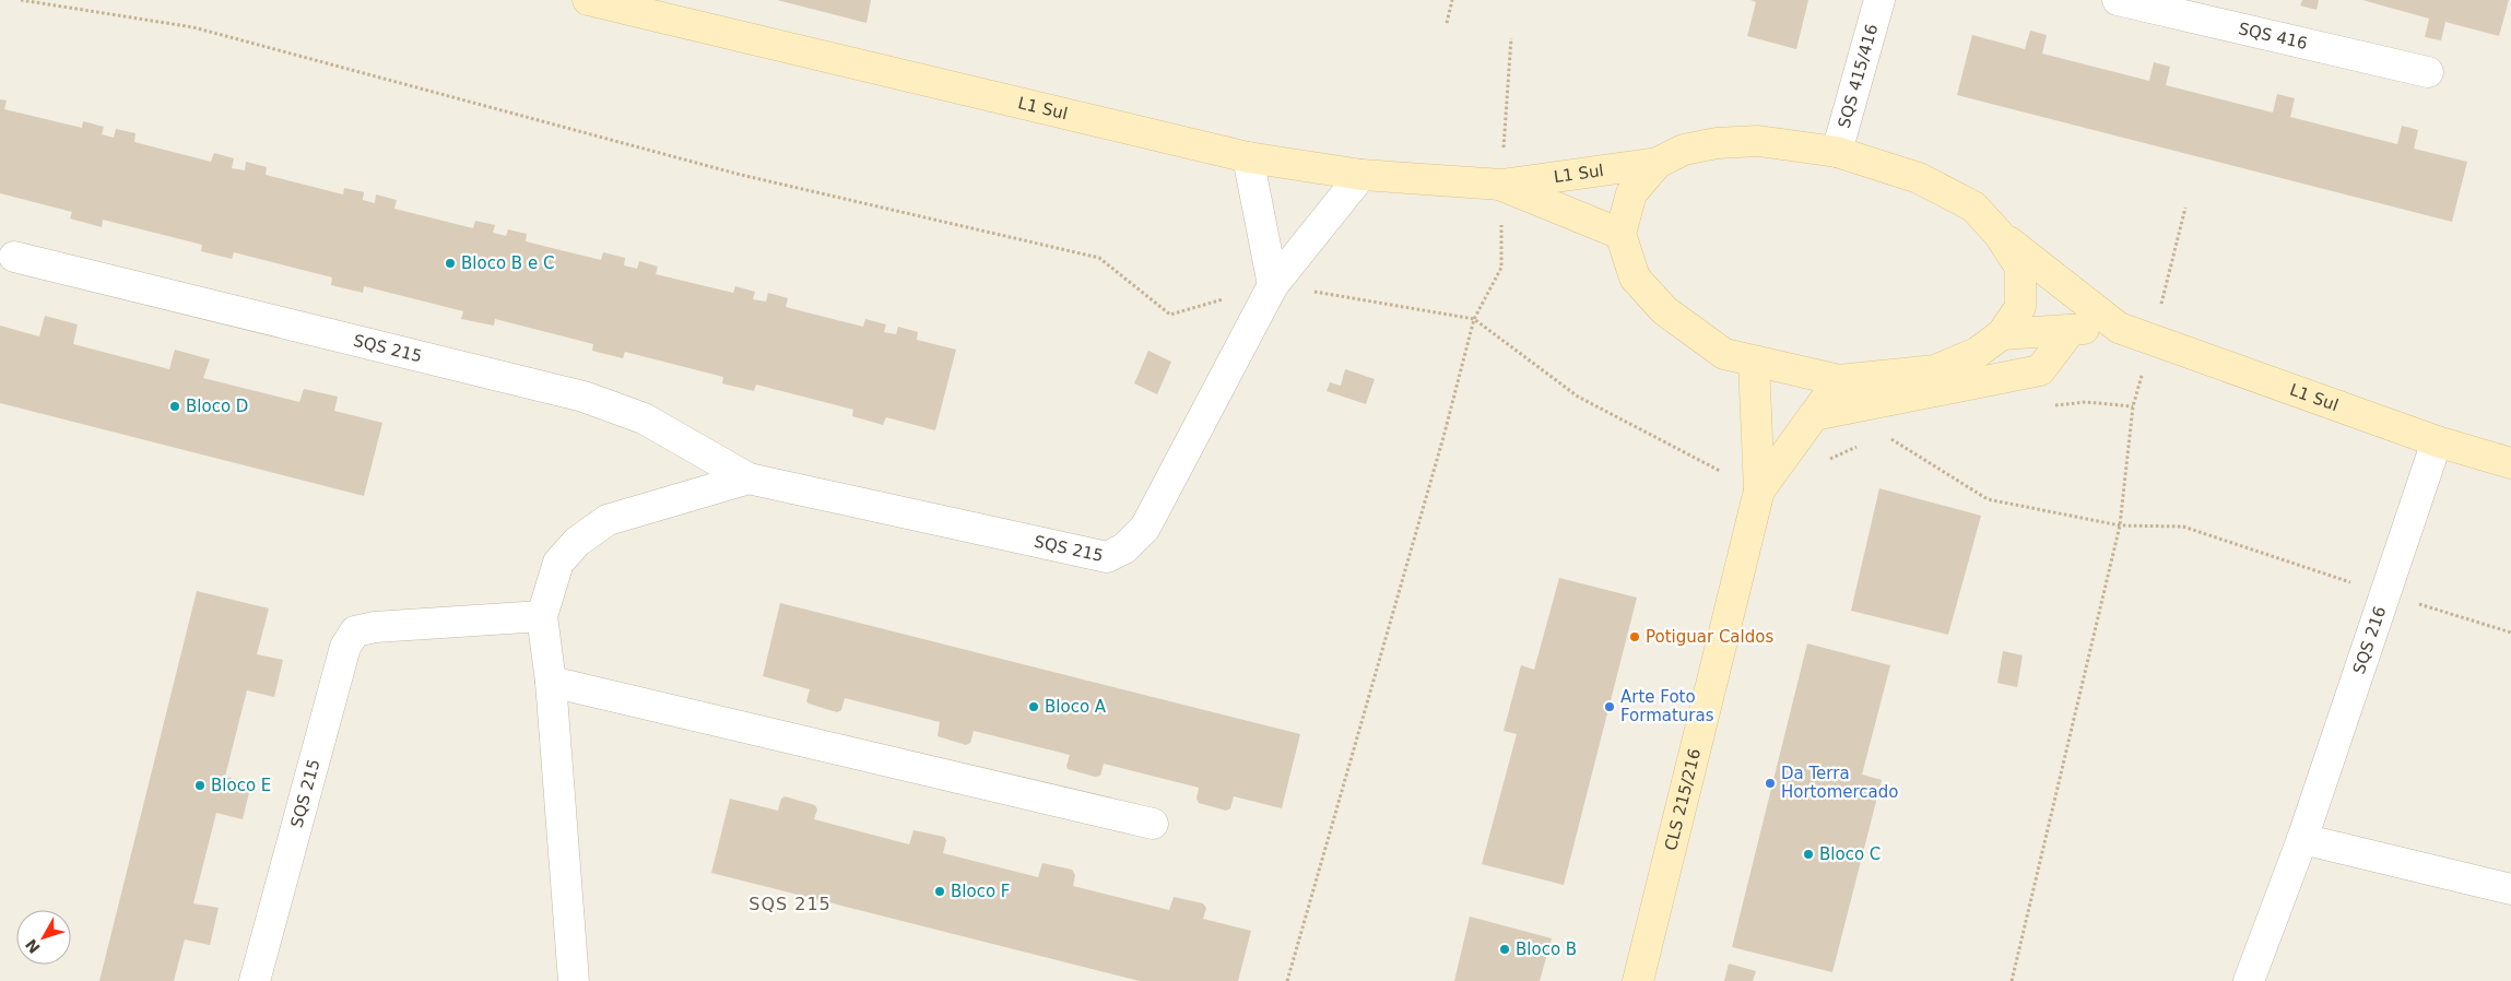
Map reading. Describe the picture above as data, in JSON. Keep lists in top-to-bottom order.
{
  "streets": {
    "street": [
      "SQS 416",
      "SQS 415/416",
      "L1 Sul",
      "SQS 215",
      "SQS 216",
      "CLS 215/216"
    ]
  },
  "crossings": [
    ["L1 Sul", "SQS 215"],
    ["L1 Sul", "SQS 216"]
  ],
  "districts": ["SQS 215"],
  "places": [
    "Bloco B e C",
    "Bloco D",
    "Potiguar Caldos",
    "Bloco A",
    "Arte Foto Formaturas",
    "Da Terra Hortomercado",
    "Bloco E",
    "Bloco C",
    "Bloco F",
    "Bloco B"
  ],
  "north": "bottom left"
}
